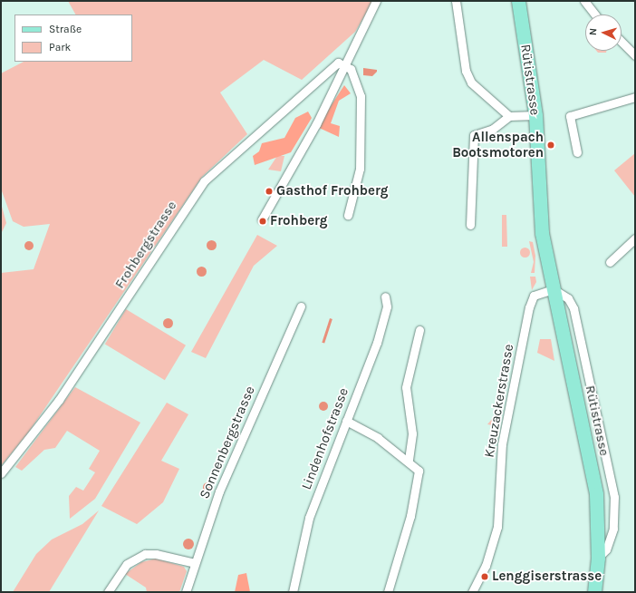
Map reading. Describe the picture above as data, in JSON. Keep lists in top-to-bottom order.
{
  "streets": {
    "main road": ["Rütistrasse"],
    "street": [
      "Frohbergstrasse",
      "Kreuzackerstrasse",
      "Lindenhofstrasse",
      "Sonnenbergstrasse"
    ]
  },
  "crossings": [
    ["Rütistrasse", "Kreuzackerstrasse"]
  ],
  "places": [
    "Allenspach Bootsmotoren",
    "Gasthof Frohberg",
    "Frohberg",
    "Lenggiserstrasse"
  ],
  "legend": ["Straße", "Park"],
  "north": "left"
}
